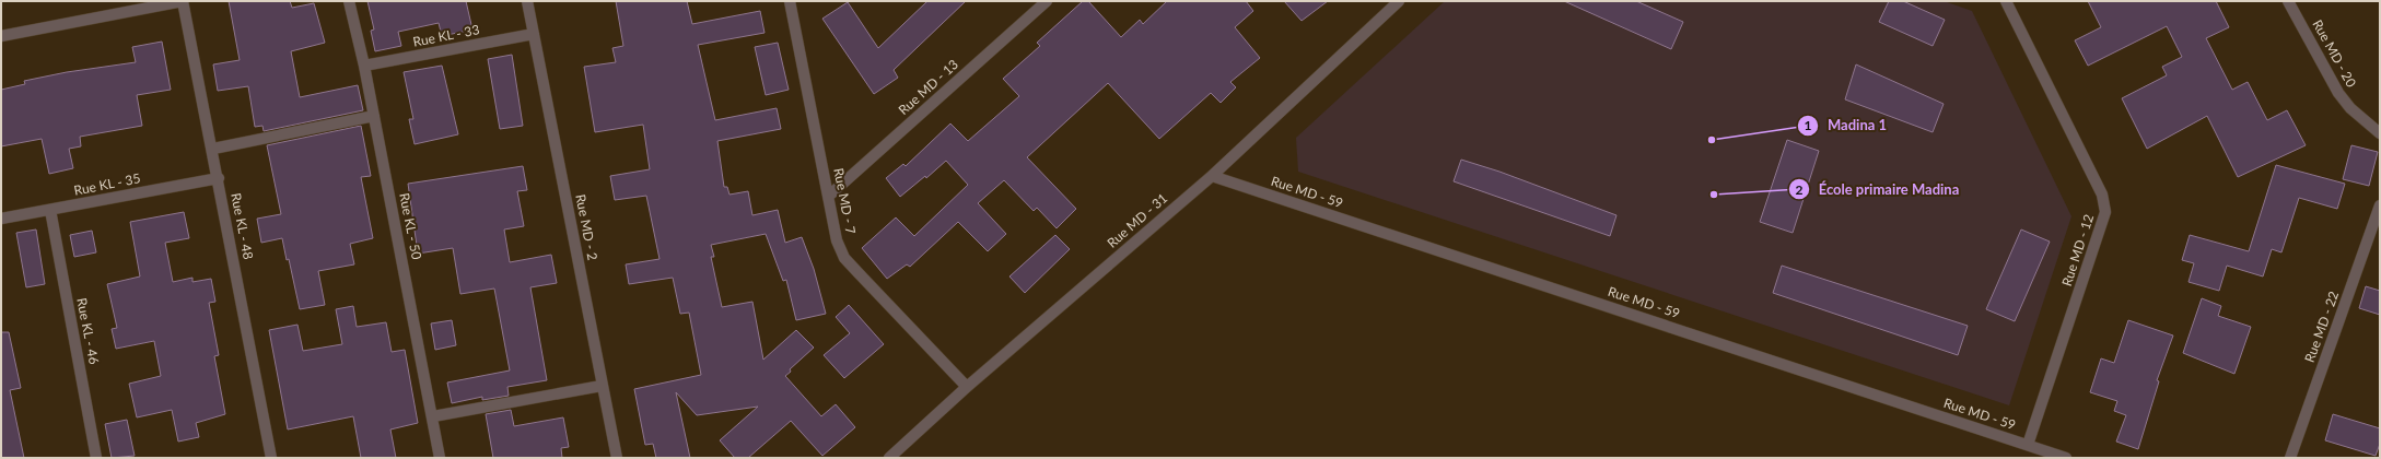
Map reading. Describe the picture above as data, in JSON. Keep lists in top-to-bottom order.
{
  "streets": {
    "street": [
      "Rue KL - 33",
      "Rue MD - 20",
      "Rue MD - 13",
      "Rue KL - 35",
      "Rue MD - 59",
      "Rue MD - 7",
      "Rue MD - 31",
      "Rue KL - 48",
      "Rue KL - 50",
      "Rue MD - 2",
      "Rue MD - 12",
      "Rue MD - 22",
      "Rue KL - 46"
    ]
  },
  "crossings": [
    ["Rue KL - 33", "Rue KL - 50"],
    ["Rue KL - 33", "Rue MD - 2"],
    ["Rue MD - 13", "Rue MD - 7"],
    ["Rue KL - 35", "Rue KL - 48"],
    ["Rue KL - 35", "Rue KL - 46"],
    ["Rue MD - 59", "Rue MD - 31"],
    ["Rue MD - 59", "Rue MD - 12"],
    ["Rue MD - 7", "Rue MD - 31"]
  ],
  "places": ["Madina 1", "École primaire Madina"]
}
